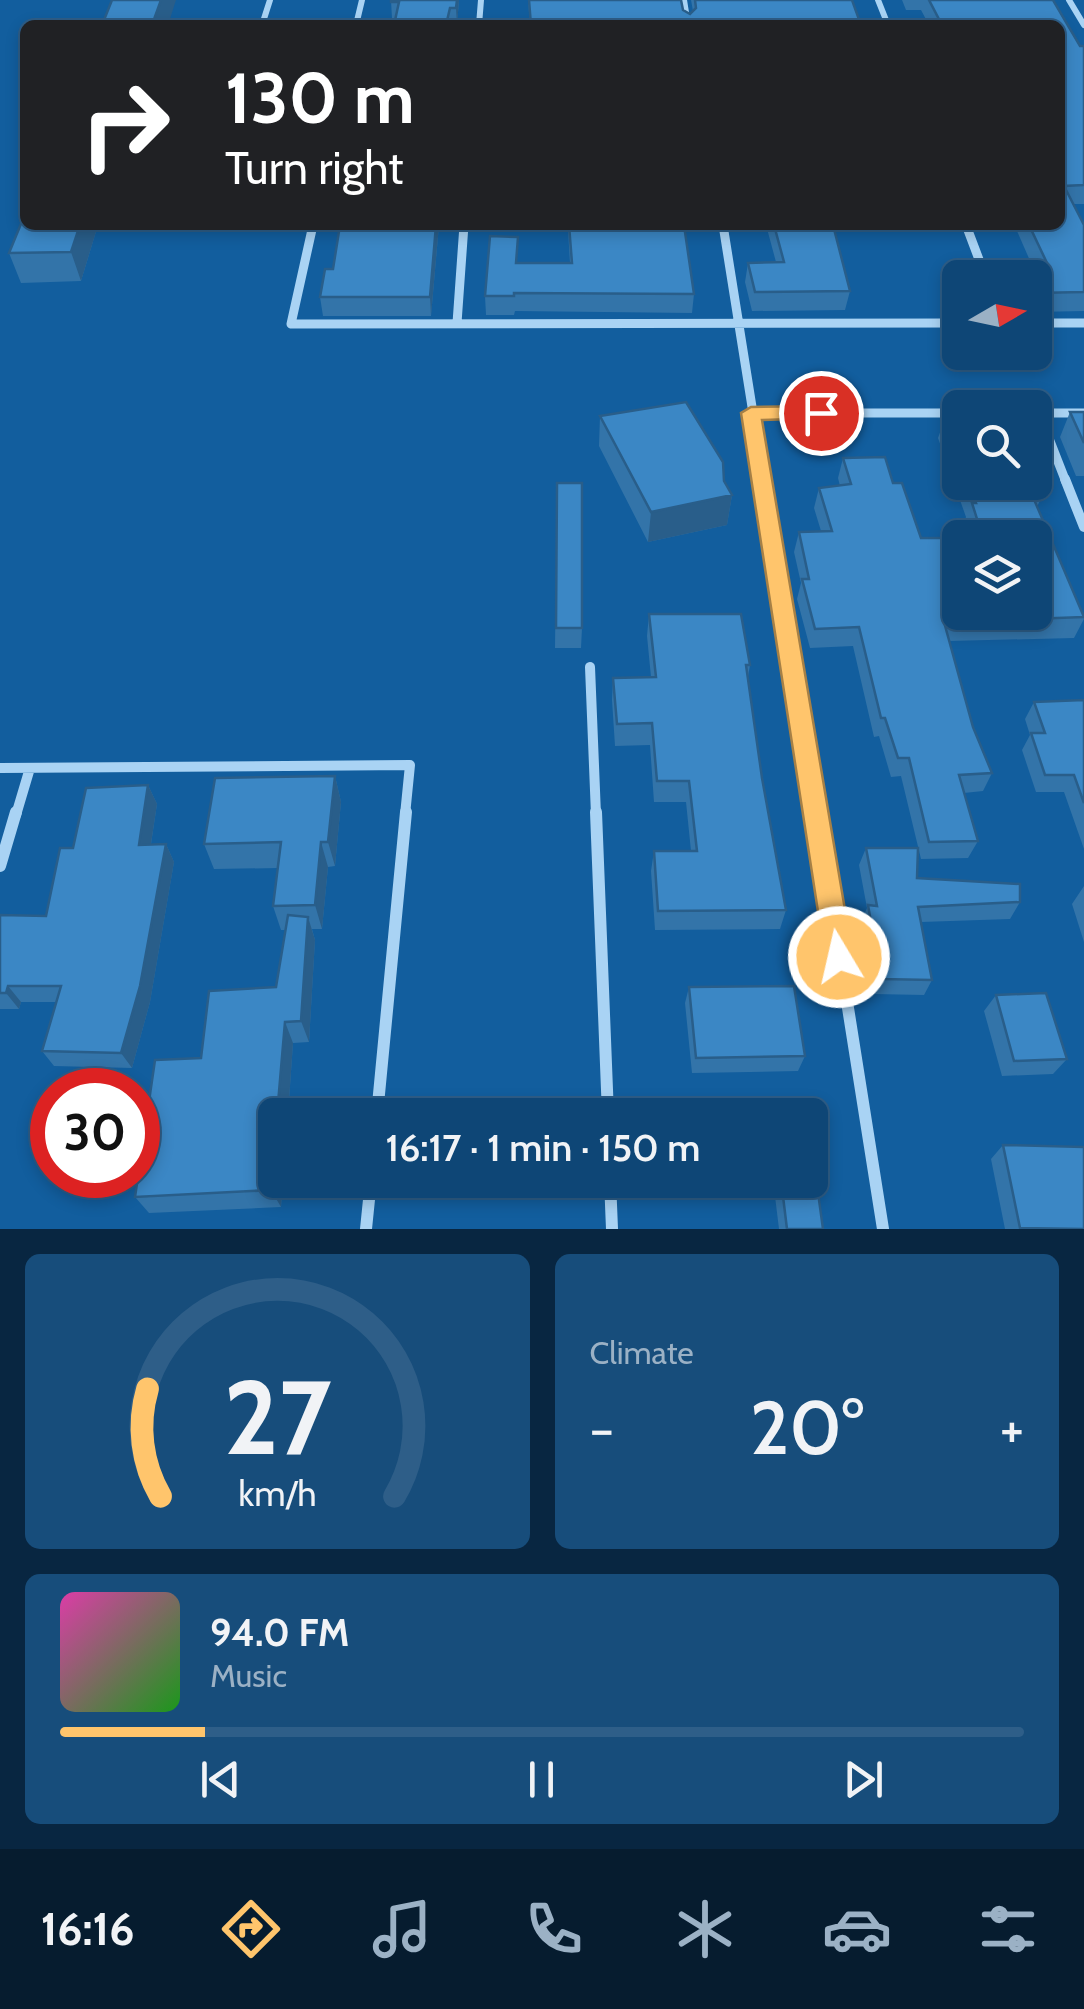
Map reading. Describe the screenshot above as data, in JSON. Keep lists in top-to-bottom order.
{
  "north": "right",
  "page": {
    "turn": ["130 m", "Turn right"],
    "limit": "30",
    "trip": "16:17 · 1 min · 150 m",
    "tile": "Climate",
    "heat": ["−", "20°", "+"],
    "song": ["94.0 FM", "Music"],
    "tabs": "16:16",
    "gauge": ["27", "km/h"]
  }
}
